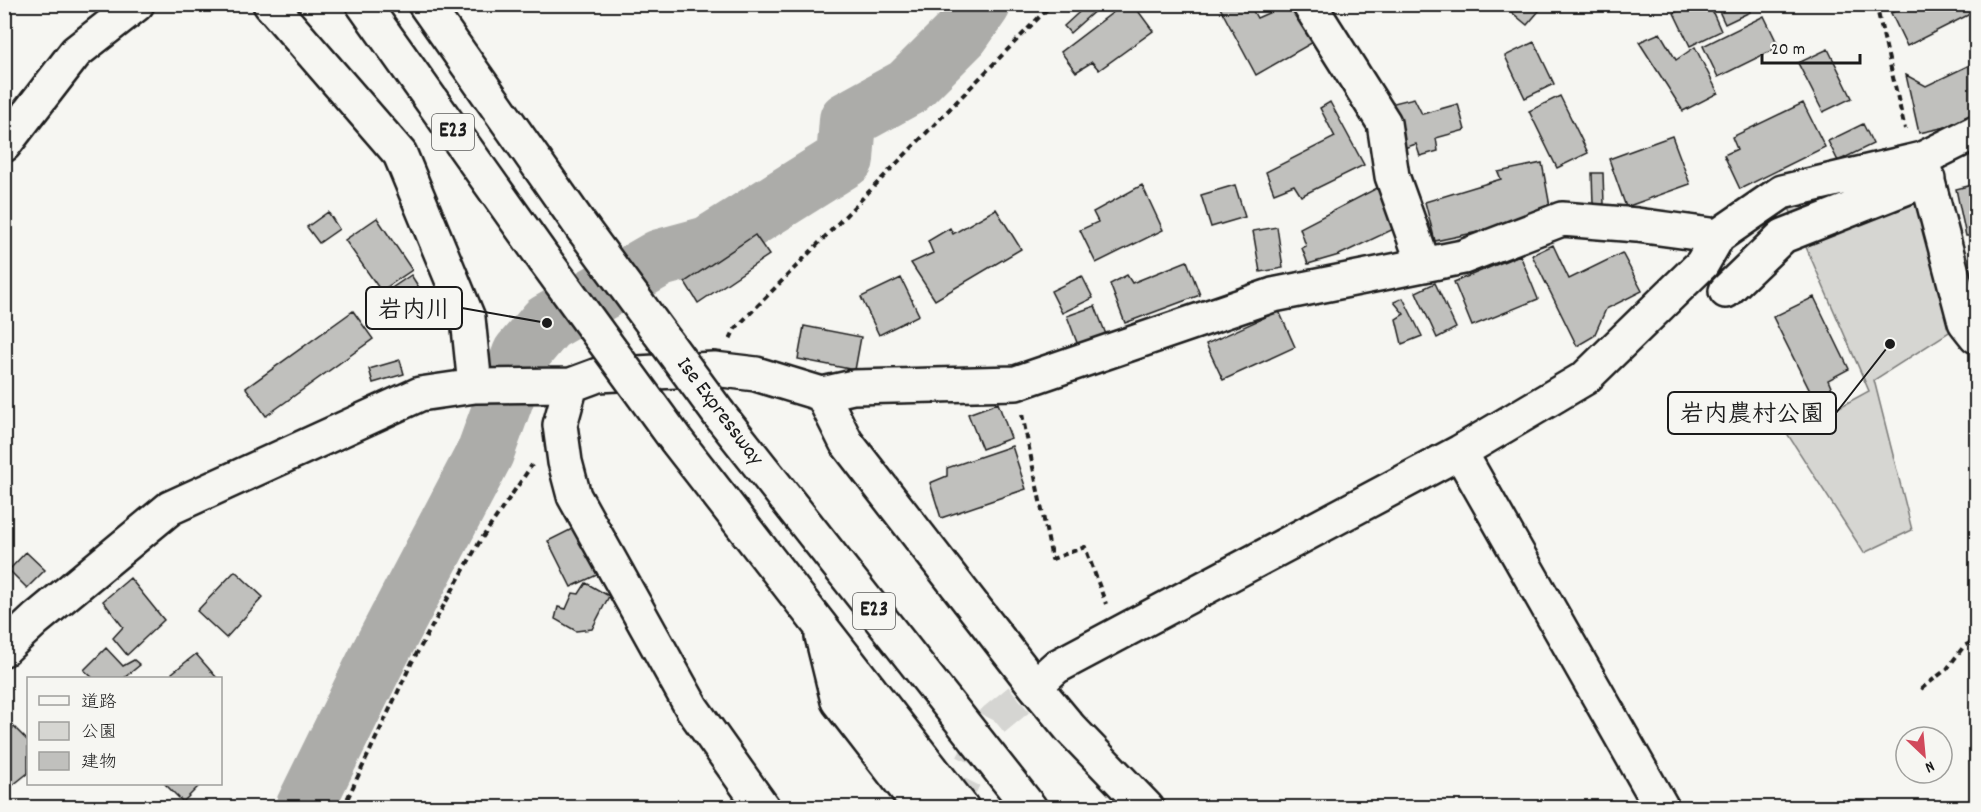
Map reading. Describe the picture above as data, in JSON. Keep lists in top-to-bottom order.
{
  "streets": {
    "main road": ["E23", "Ise Expressway"]
  },
  "places": ["岩内川", "岩内農村公園"],
  "legend": ["道路", "公園", "建物"],
  "scale_bar": "20 m",
  "north": "bottom right"
}
